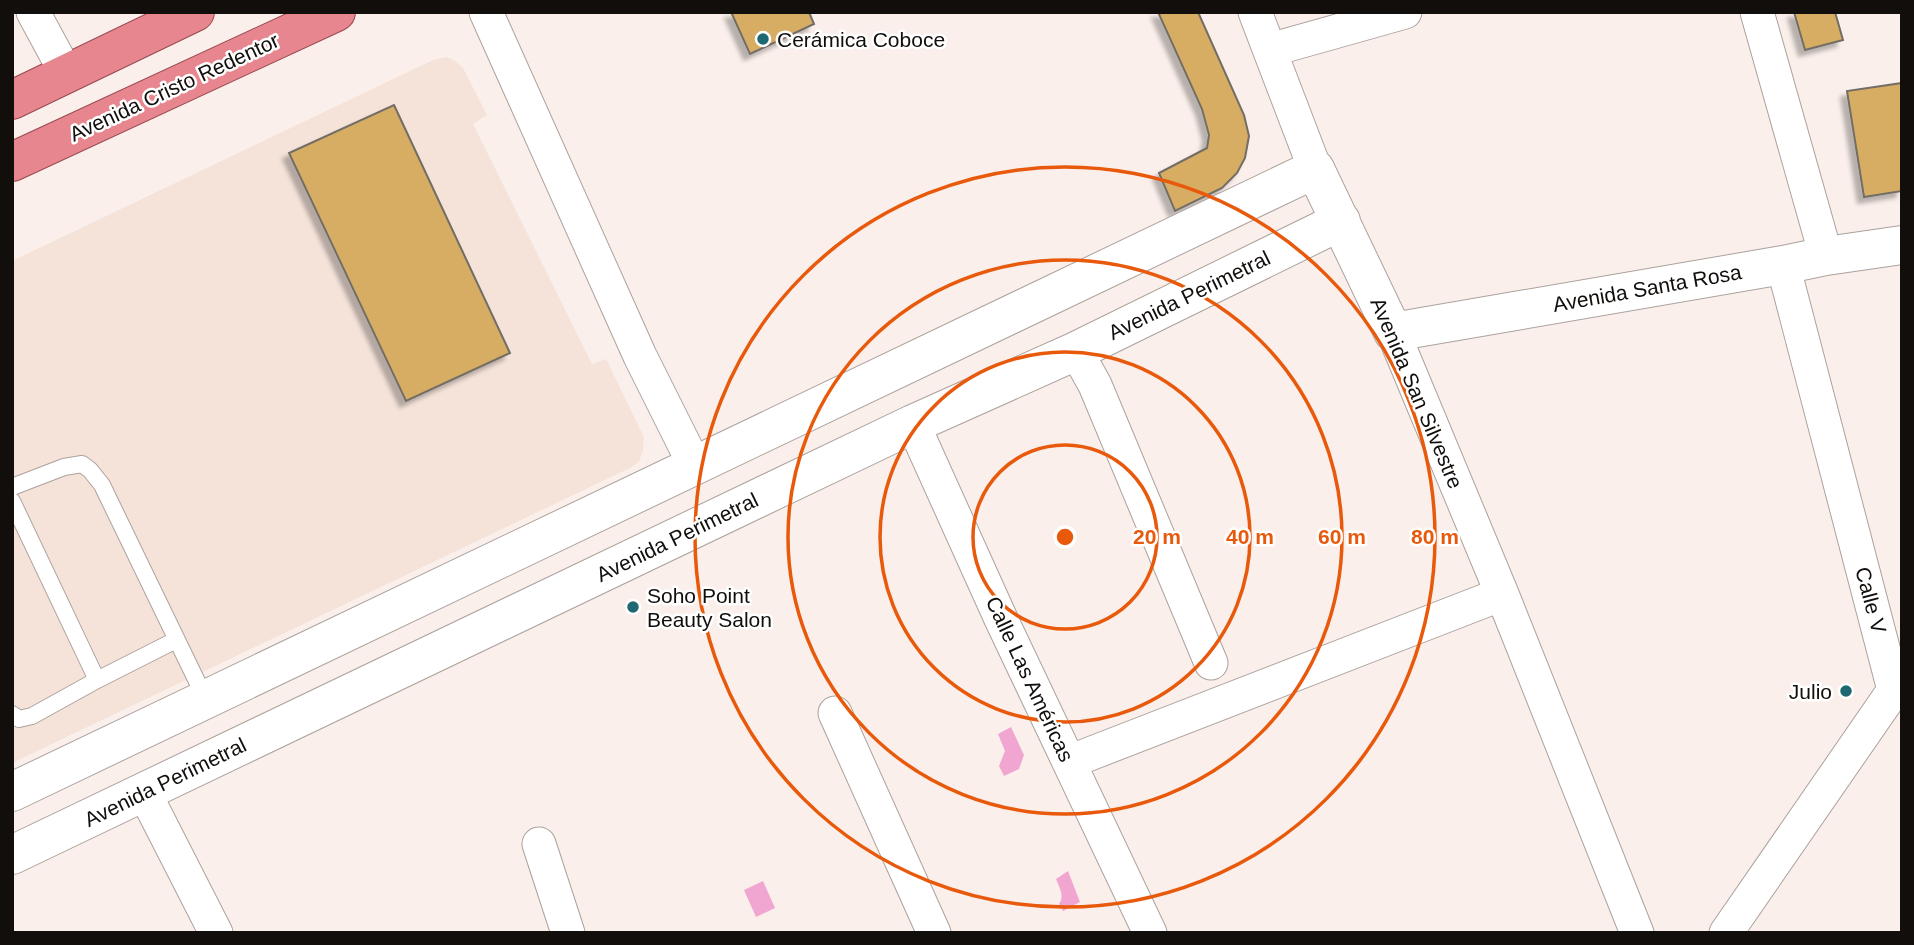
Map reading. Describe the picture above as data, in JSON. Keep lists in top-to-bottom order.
{
  "streets": {
    "highway": ["Avenida Cristo Redentor"],
    "street": [
      "Avenida Santa Rosa",
      "Avenida Perimetral",
      "Avenida San Silvestre",
      "Calle V",
      "Calle Las Américas"
    ]
  },
  "crossings": [
    ["Avenida Santa Rosa", "Avenida San Silvestre"],
    ["Avenida Santa Rosa", "Calle V"],
    ["Avenida Perimetral", "Avenida San Silvestre"],
    ["Avenida Perimetral", "Calle Las Américas"]
  ],
  "places": ["Cerámica Coboce", "Soho Point Beauty Salon", "Julio"],
  "rings": [
    "20 m",
    "40 m",
    "60 m",
    "80 m"
  ]
}
